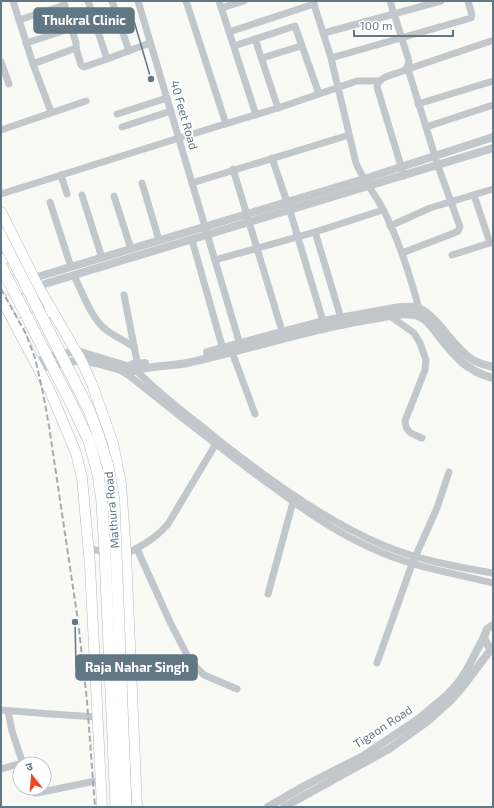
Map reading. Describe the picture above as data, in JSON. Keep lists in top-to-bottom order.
{
  "streets": {
    "highway": ["Mathura Road"],
    "street": ["40 Feet Road", "Tigaon Road"]
  },
  "places": ["Thukral Clinic", "Raja Nahar Singh"],
  "scale_bar": "100 m",
  "north": "top"
}
